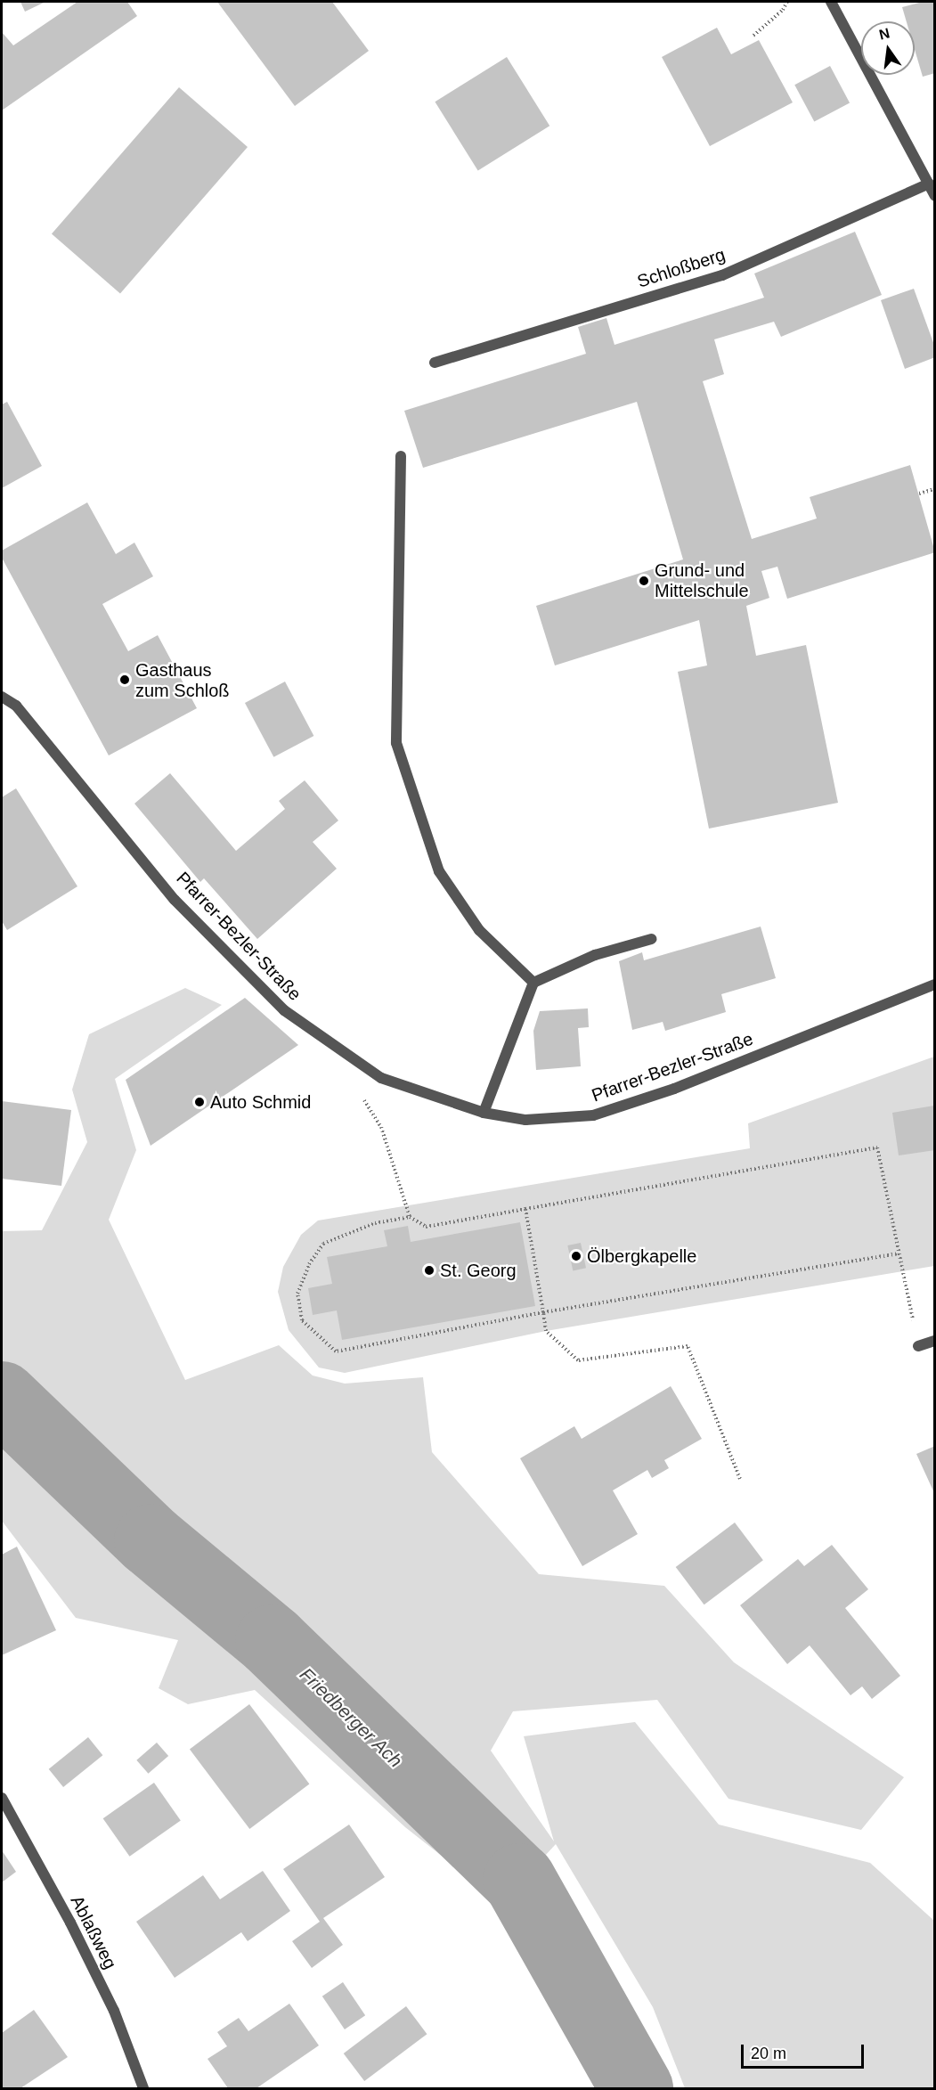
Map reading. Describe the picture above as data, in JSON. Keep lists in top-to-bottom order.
{
  "streets": {
    "street": ["Schloßberg", "Pfarrer-Bezler-Straße", "Ablaßweg"]
  },
  "water": ["Friedberger Ach"],
  "places": [
    "Grund- und Mittelschule",
    "Gasthaus zum Schloß",
    "Auto Schmid",
    "Ölbergkapelle",
    "St. Georg"
  ],
  "scale_bar": "20 m",
  "north": "top"
}
